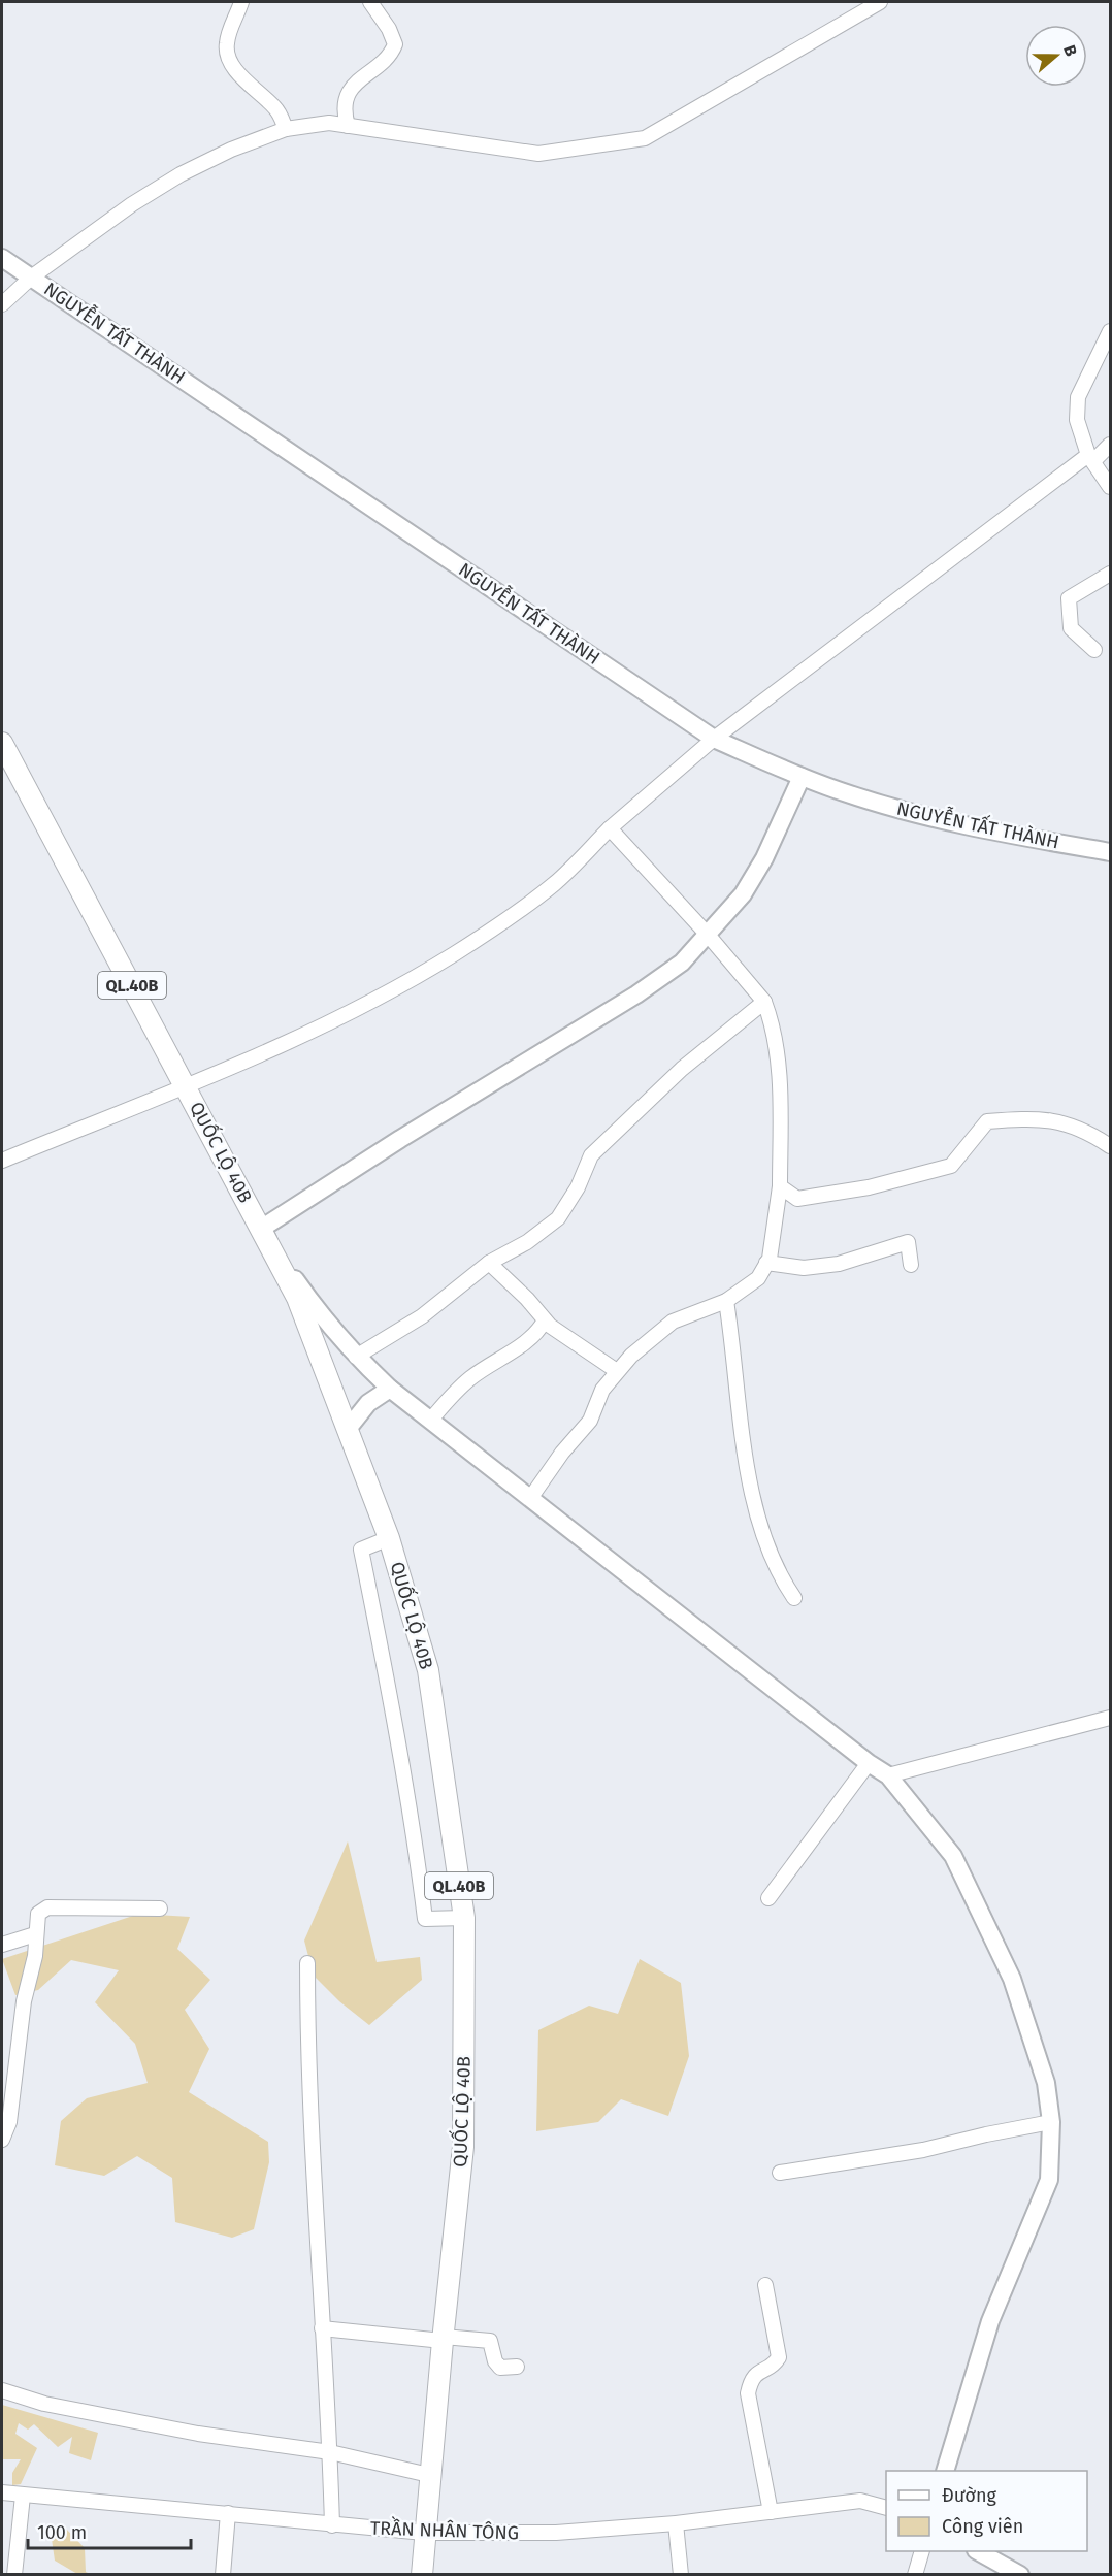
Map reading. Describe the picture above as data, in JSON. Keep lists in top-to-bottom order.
{
  "streets": {
    "highway": ["QL.40B", "QUỐC LỘ 40B"],
    "main road": ["NGUYỄN TẤT THÀNH"],
    "street": ["TRẦN NHÂN TÔNG"]
  },
  "crossings": [
    ["QUỐC LỘ 40B", "TRẦN NHÂN TÔNG"]
  ],
  "legend": ["Đường", "Công viên"],
  "scale_bar": "100 m",
  "north": "right"
}
